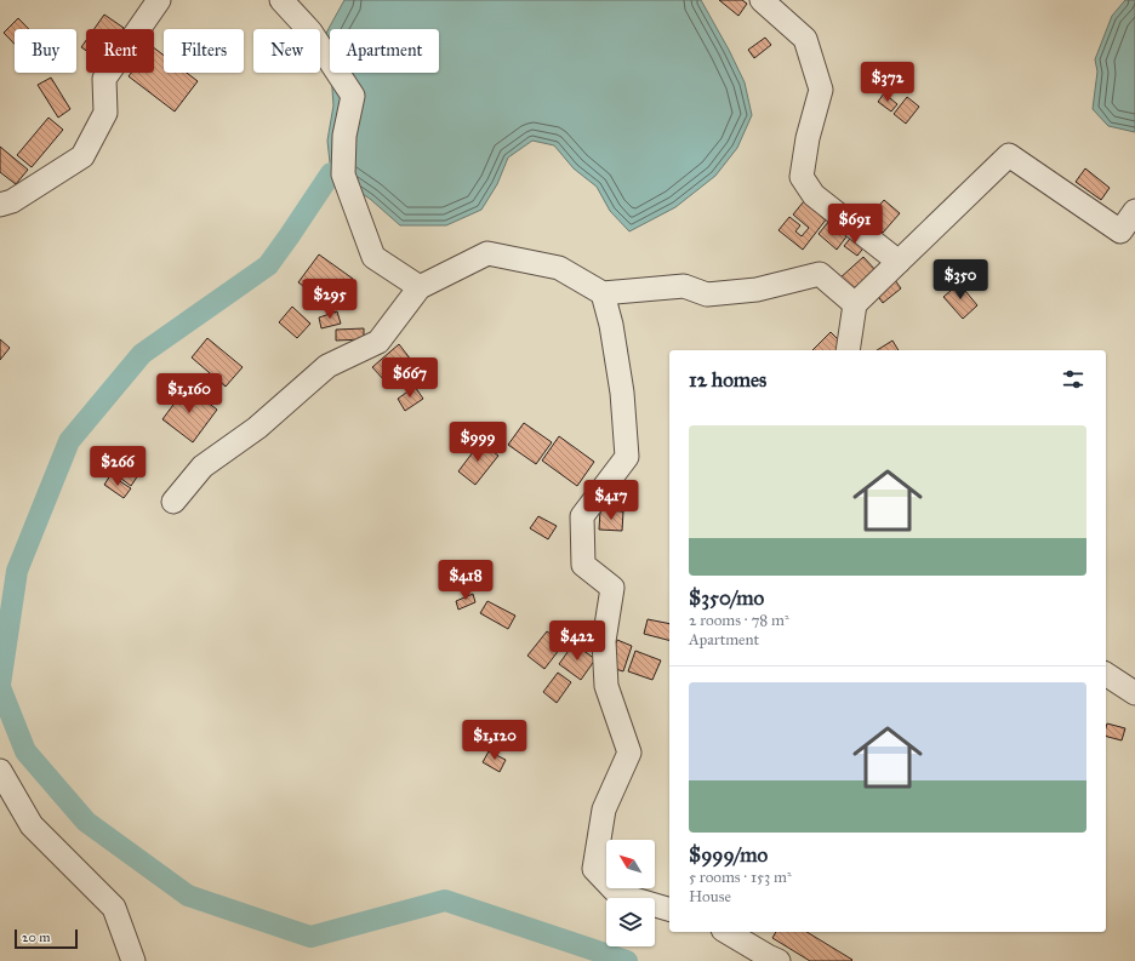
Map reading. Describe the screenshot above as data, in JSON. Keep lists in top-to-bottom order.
{
  "scale_bar": "20 m",
  "north": "top left",
  "page": {
    "chip": [
      "Buy",
      "Rent",
      "Filters",
      "New",
      "Apartment"
    ],
    "price": [
      "$372",
      "$691",
      "$350",
      "$295",
      "$667",
      "$1,160",
      "$999",
      "$266",
      "$417",
      "$418",
      "$422",
      "$1,120"
    ],
    "heading": "12 homes",
    "list": [
      {
        "name": "$350/mo",
        "note": "2 rooms · 78 m² · Apartment"
      },
      {
        "name": "$999/mo",
        "note": "5 rooms · 153 m² · House"
      }
    ],
    "scale": "20 m"
  }
}
